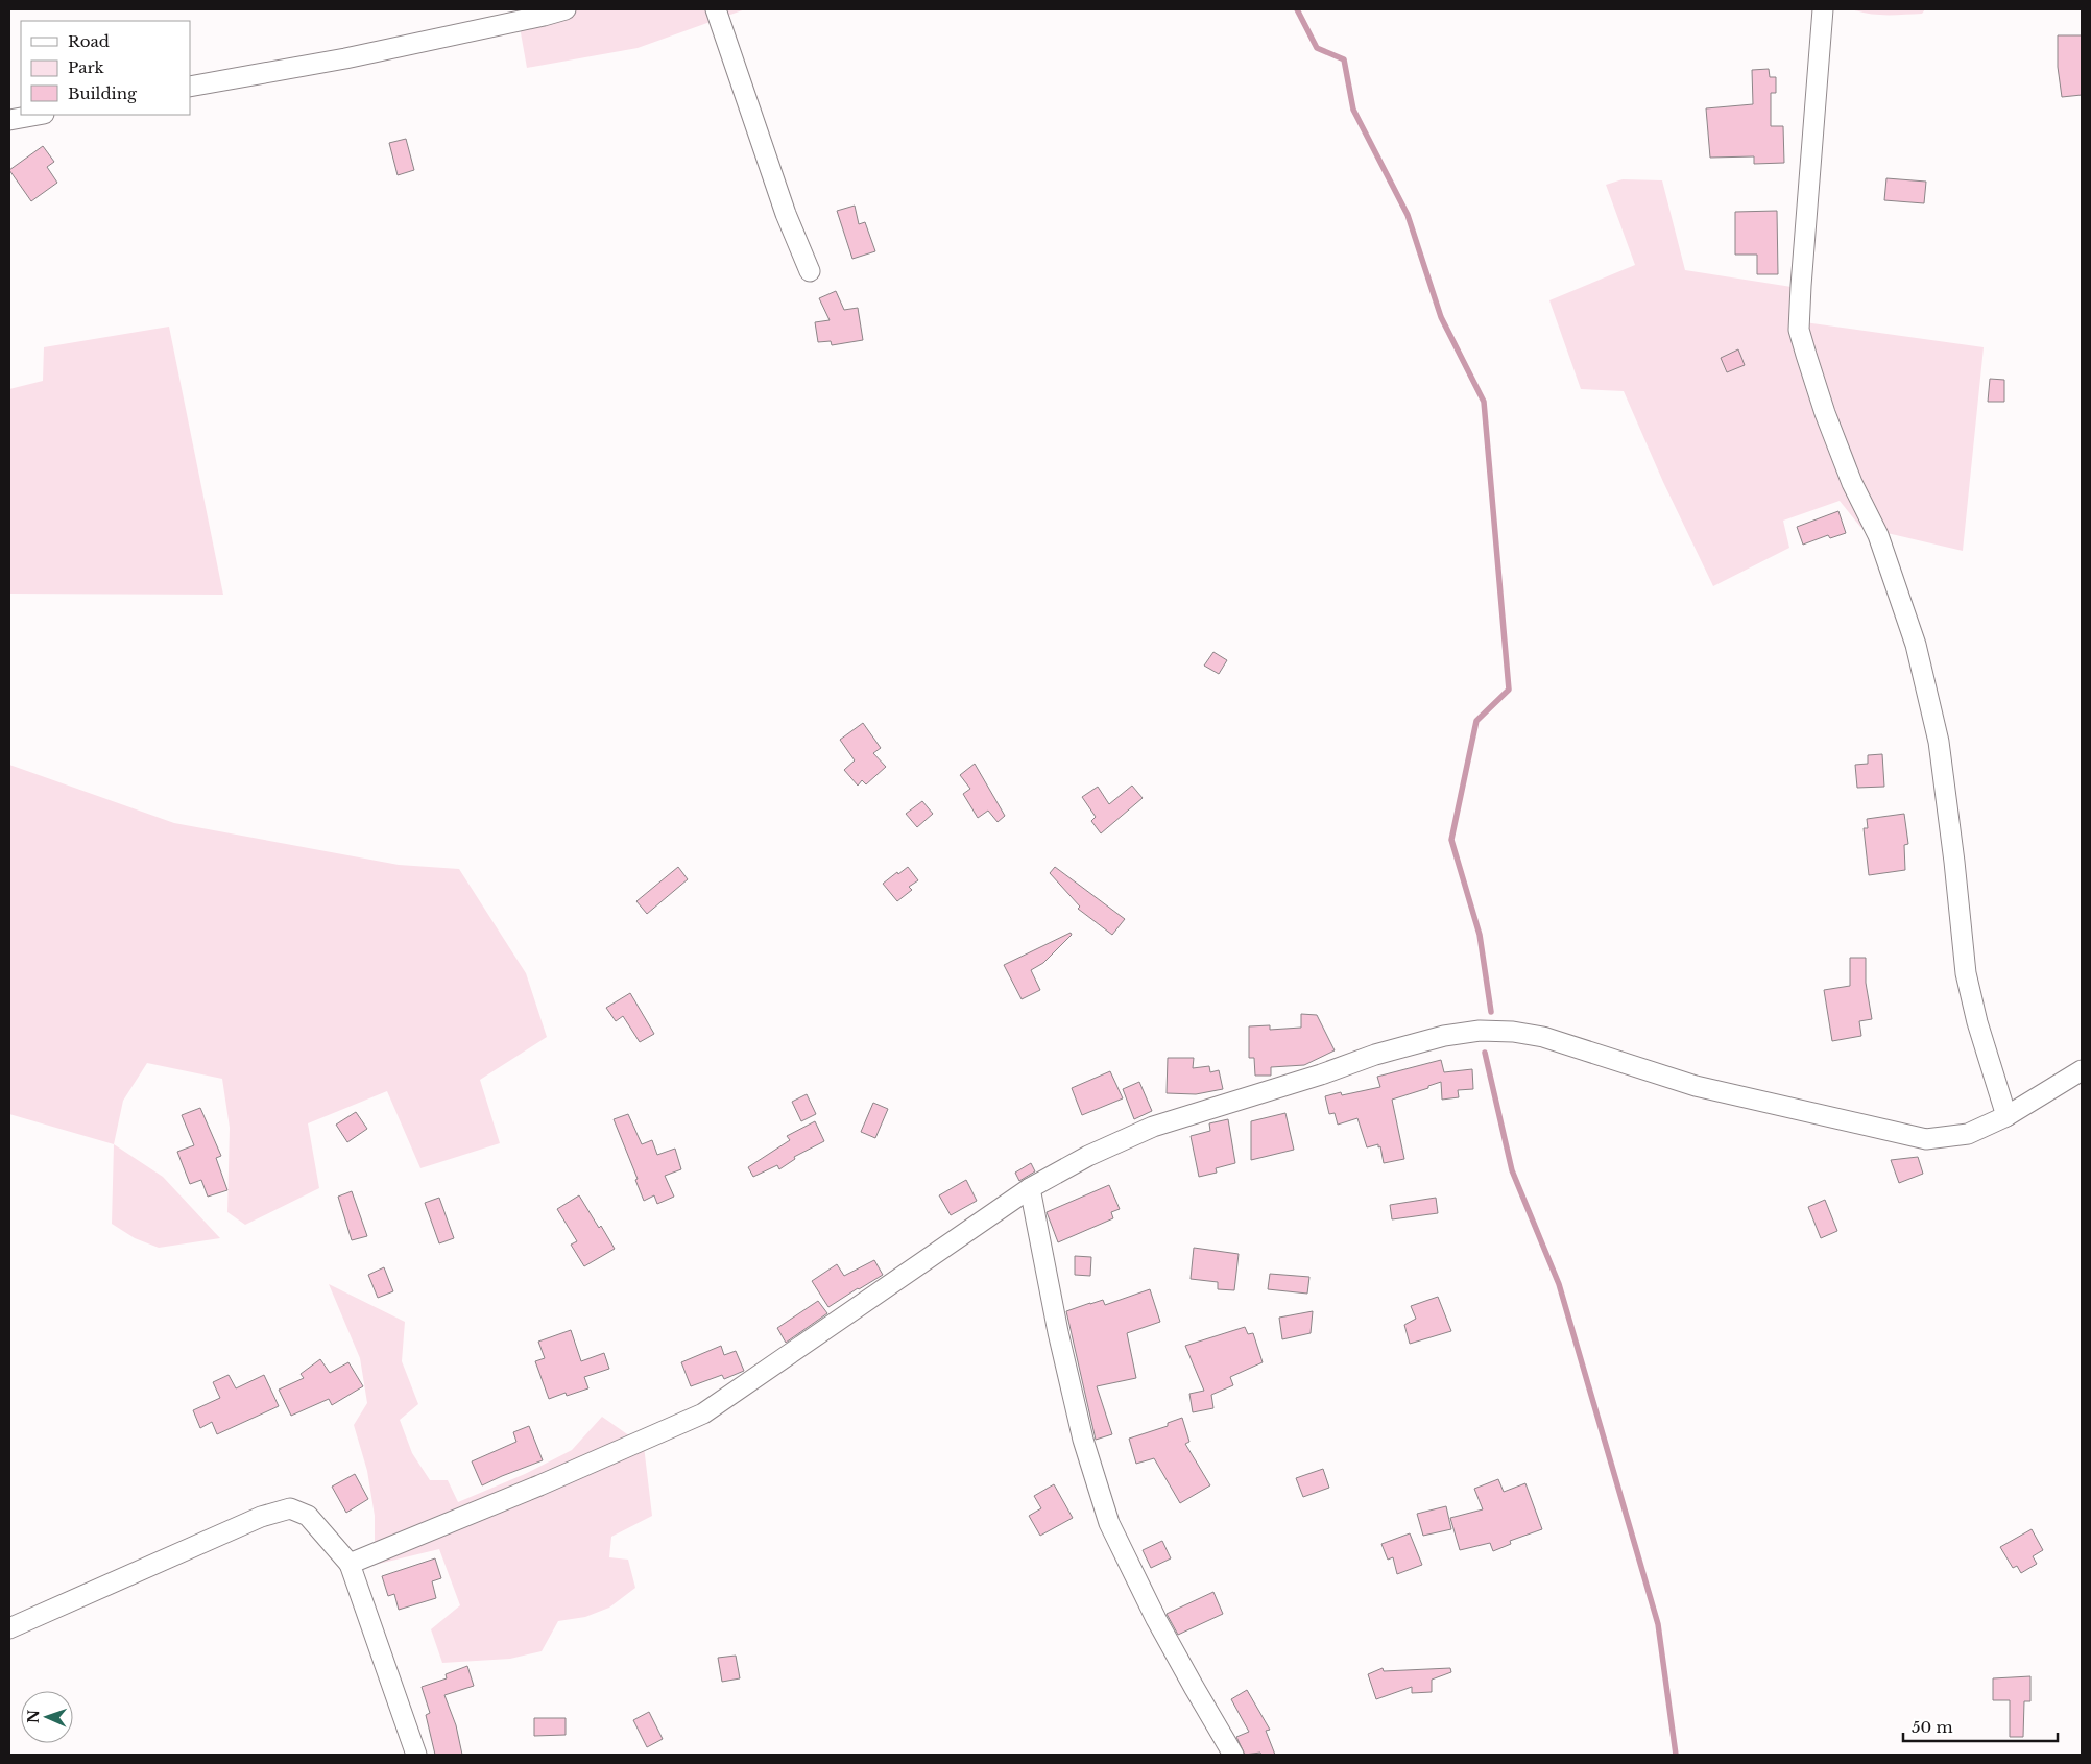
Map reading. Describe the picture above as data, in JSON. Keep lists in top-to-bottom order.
{
  "legend": ["Road", "Park", "Building"],
  "scale_bar": "50 m",
  "north": "left"
}
